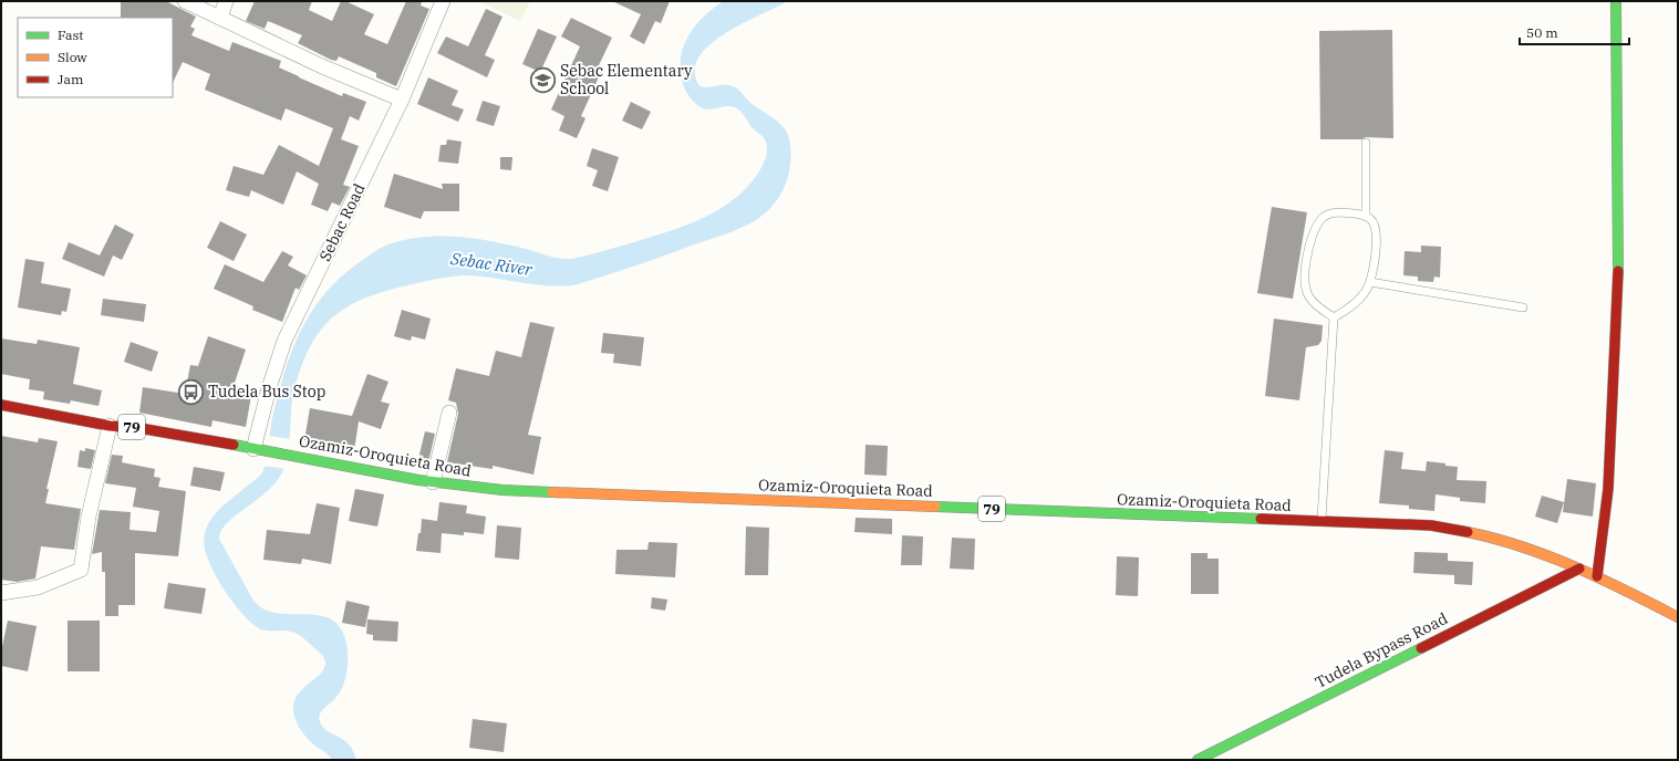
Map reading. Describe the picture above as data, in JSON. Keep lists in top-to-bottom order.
{
  "streets": {
    "main road": ["79", "Ozamiz-Oroquieta Road", "Tudela Bypass Road"],
    "street": ["Sebac Road"]
  },
  "crossings": [
    ["Sebac Road", "Ozamiz-Oroquieta Road"],
    ["Ozamiz-Oroquieta Road", "Tudela Bypass Road"]
  ],
  "water": ["Sebac River"],
  "places": {
    "school or university": ["Sebac Elementary School"],
    "bus stop": ["Tudela Bus Stop"]
  },
  "legend": ["Fast", "Slow", "Jam"],
  "scale_bar": "50 m"
}
